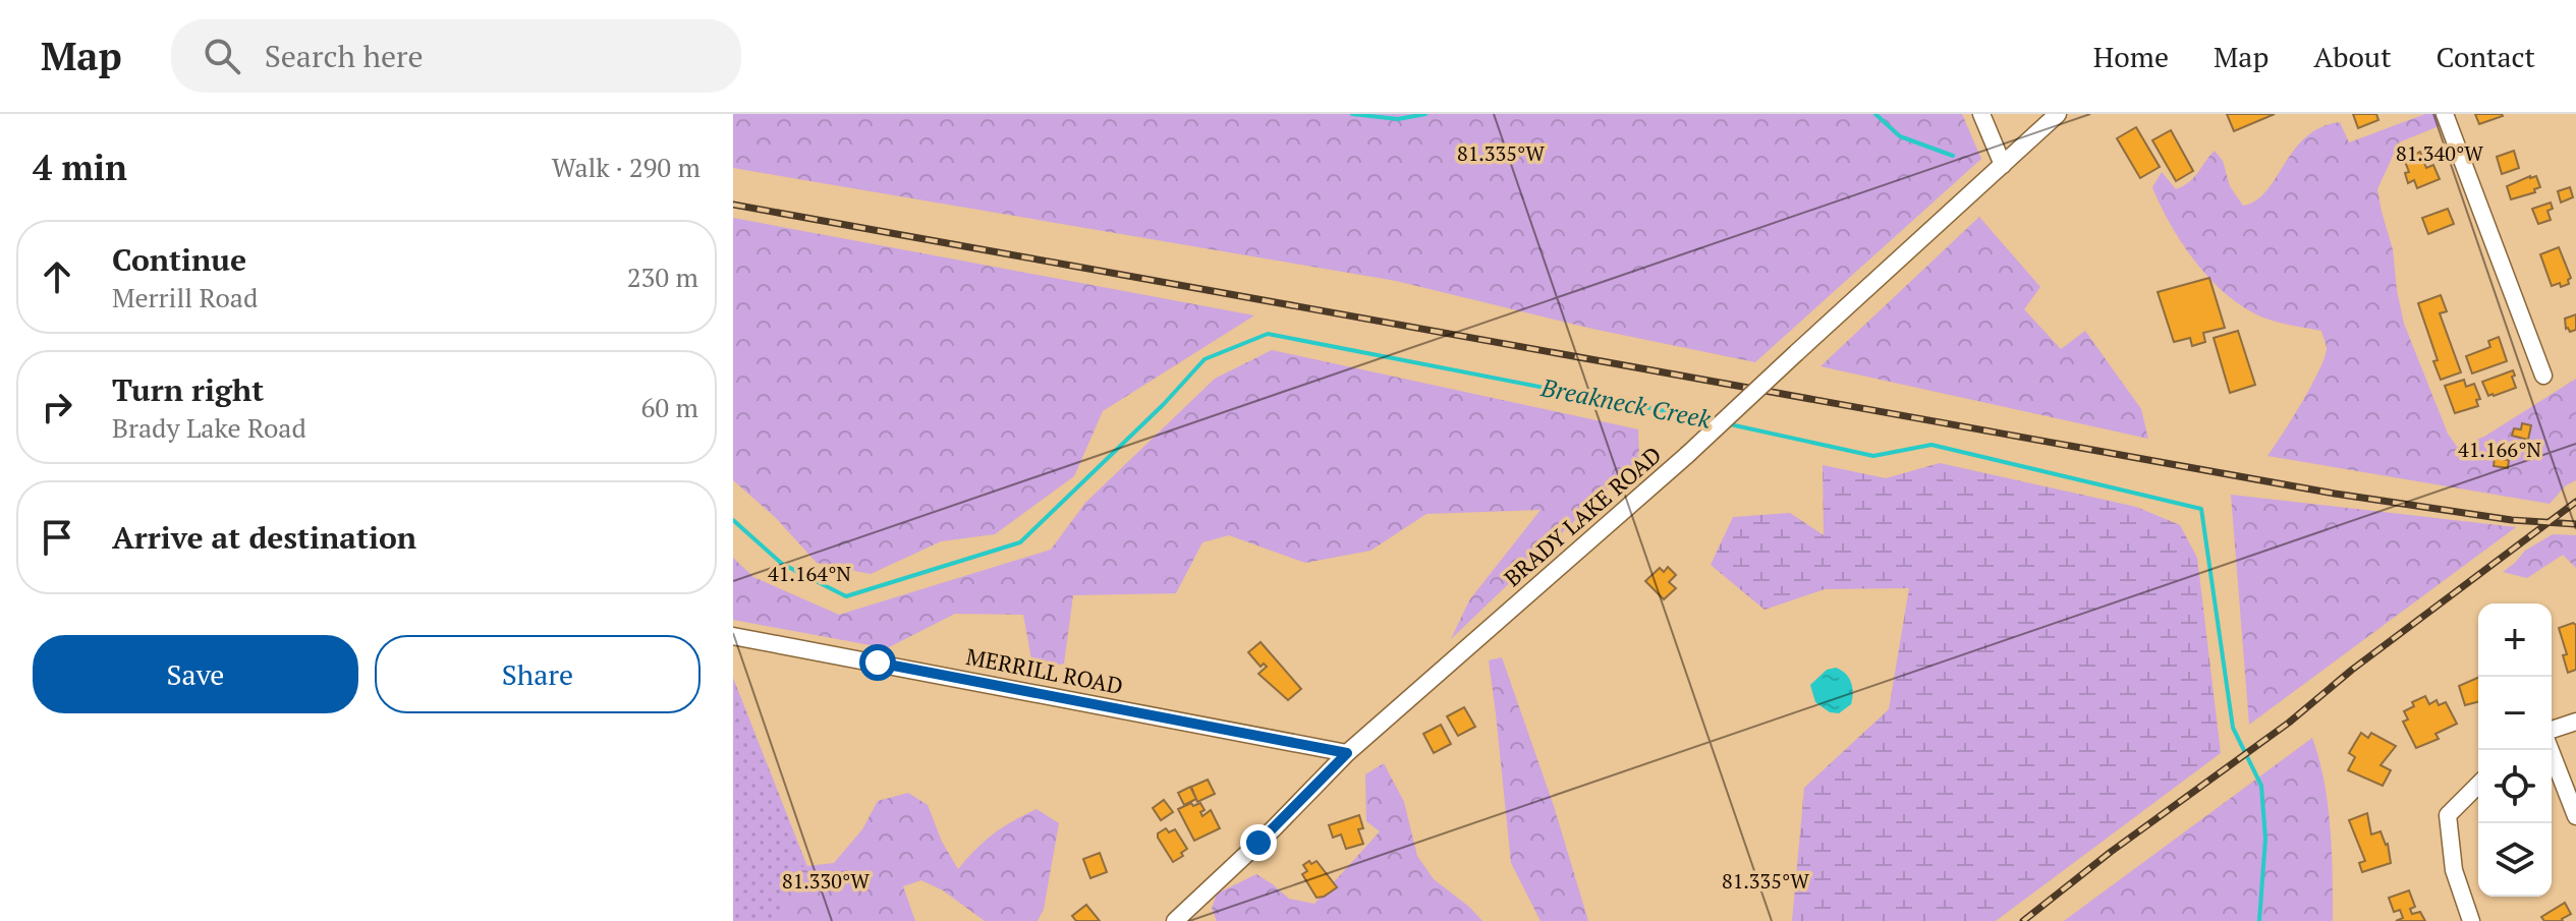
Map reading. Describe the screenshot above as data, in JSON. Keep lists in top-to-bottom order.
{
  "streets": {
    "street": ["BRADY LAKE ROAD", "MERRILL ROAD"]
  },
  "crossings": [
    ["BRADY LAKE ROAD", "MERRILL ROAD"]
  ],
  "water": ["Breakneck Creek"],
  "page": {
    "header": "Map",
    "search": "Search here",
    "nav": [
      "Home",
      "Map",
      "About",
      "Contact"
    ],
    "heading": ["4 min", "Walk · 290 m"],
    "list": [
      ["Continue", "Merrill Road", "230 m"],
      ["Turn right", "Brady Lake Road", "60 m"],
      "Arrive at destination"
    ],
    "map_buttons": ["+", "−"],
    "buttons": ["Save", "Share"]
  },
  "coordinates": [
    "81.335°W",
    "81.340°W",
    "41.166°N",
    "41.164°N",
    "81.330°W"
  ]
}
